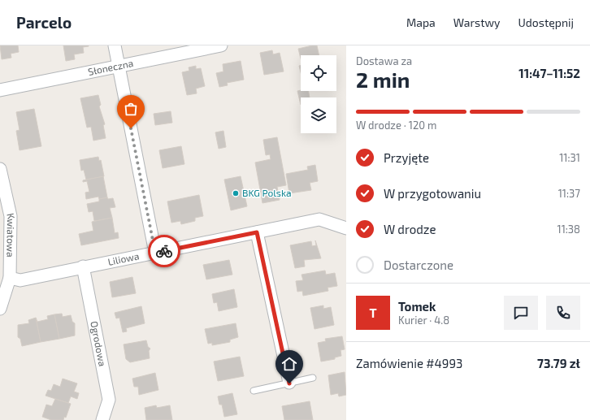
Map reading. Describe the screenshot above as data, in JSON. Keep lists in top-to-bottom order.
{
  "streets": {
    "street": [
      "Słoneczna",
      "Kwiatowa",
      "Liliowa",
      "Ogrodowa"
    ]
  },
  "crossings": [
    ["Kwiatowa", "Liliowa"],
    ["Liliowa", "Ogrodowa"]
  ],
  "places": ["BKG Polska"],
  "page": {
    "header": "Parcelo",
    "nav": ["Mapa", "Warstwy", "Udostępnij"],
    "heading": ["2 min", "Dostawa za", "11:47–11:52"],
    "panel": [
      "Tomek",
      "Kurier · 4.8",
      "Zamówienie #4993",
      "73.79 zł"
    ],
    "bar": "W drodze · 120 m",
    "list": [
      ["Przyjęte", "11:31"],
      ["W przygotowaniu", "11:37"],
      ["W drodze", "11:38"],
      "Dostarczone"
    ],
    "round": "T"
  }
}
